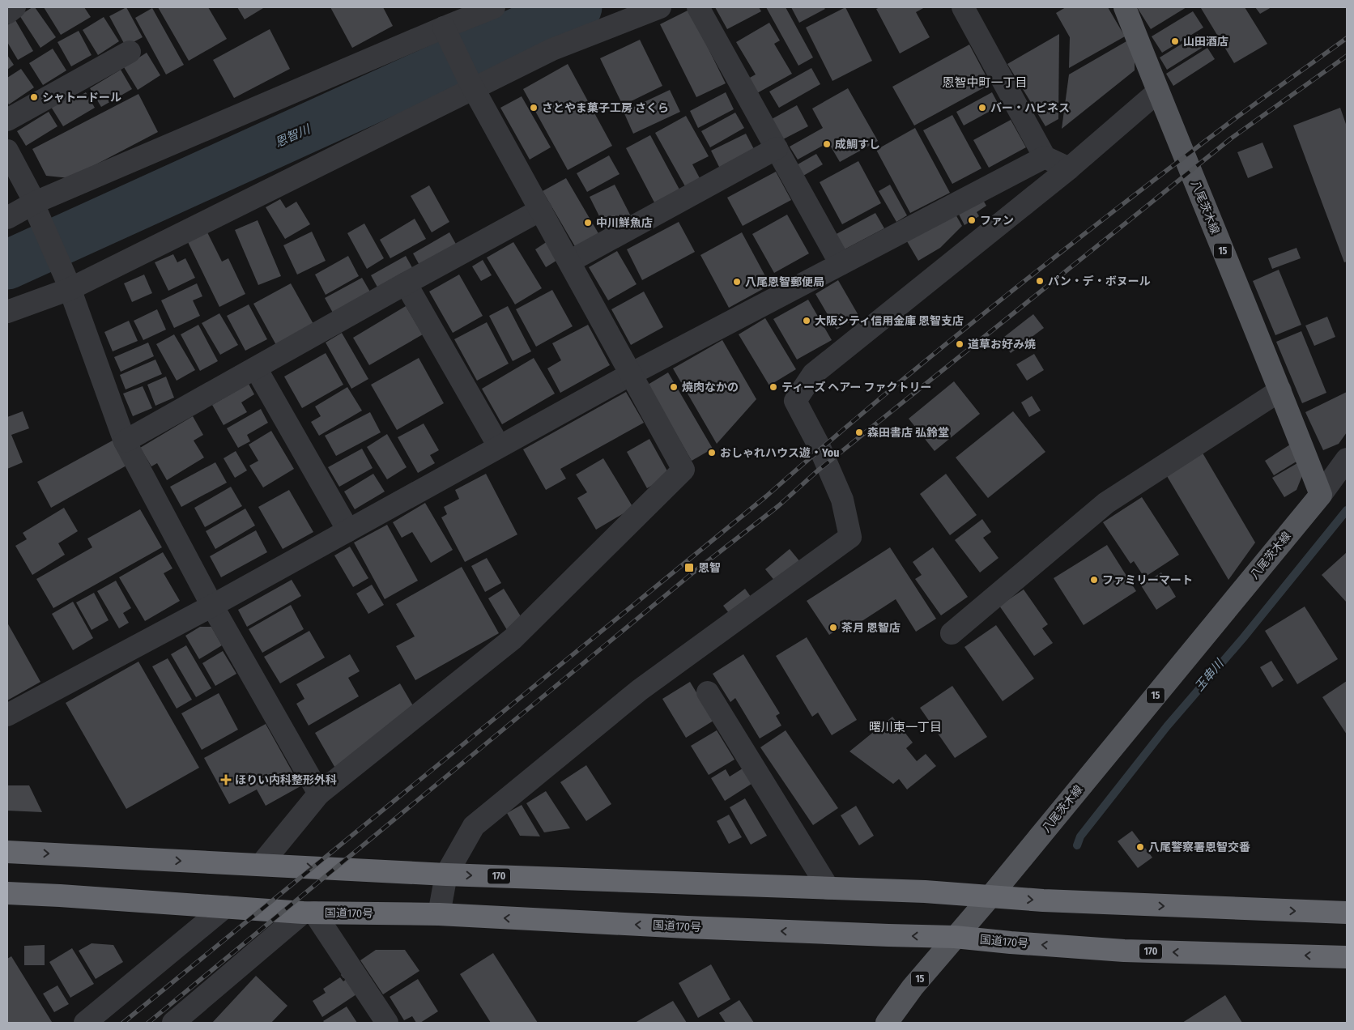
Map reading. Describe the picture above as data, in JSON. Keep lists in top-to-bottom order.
{
  "streets": {
    "highway": ["170", "国道170号"],
    "main road": ["八尾茨木線", "15"]
  },
  "crossings": [
    ["八尾茨木線", "170"],
    ["八尾茨木線", "国道170号"]
  ],
  "districts": ["恩智中町一丁目", "曙川東一丁目"],
  "water": ["恩智川", "玉串川"],
  "places": {
    "other": [
      "山田酒店",
      "シャトードール",
      "さとやま菓子工房 さくら",
      "バー・ハピネス",
      "成鯛すし",
      "ファン",
      "中川鮮魚店",
      "パン・デ・ボヌール",
      "八尾恩智郵便局",
      "大阪シティ信用金庫 恩智支店",
      "道草お好み焼",
      "焼肉なかの",
      "ティーズ ヘアー ファクトリー",
      "森田書店 弘鈴堂",
      "おしゃれハウス遊・You",
      "ファミリーマート",
      "茶月 恩智店",
      "八尾警察署恩智交番"
    ],
    "transit": ["恩智"],
    "health": ["ほりい内科整形外科"]
  }
}
